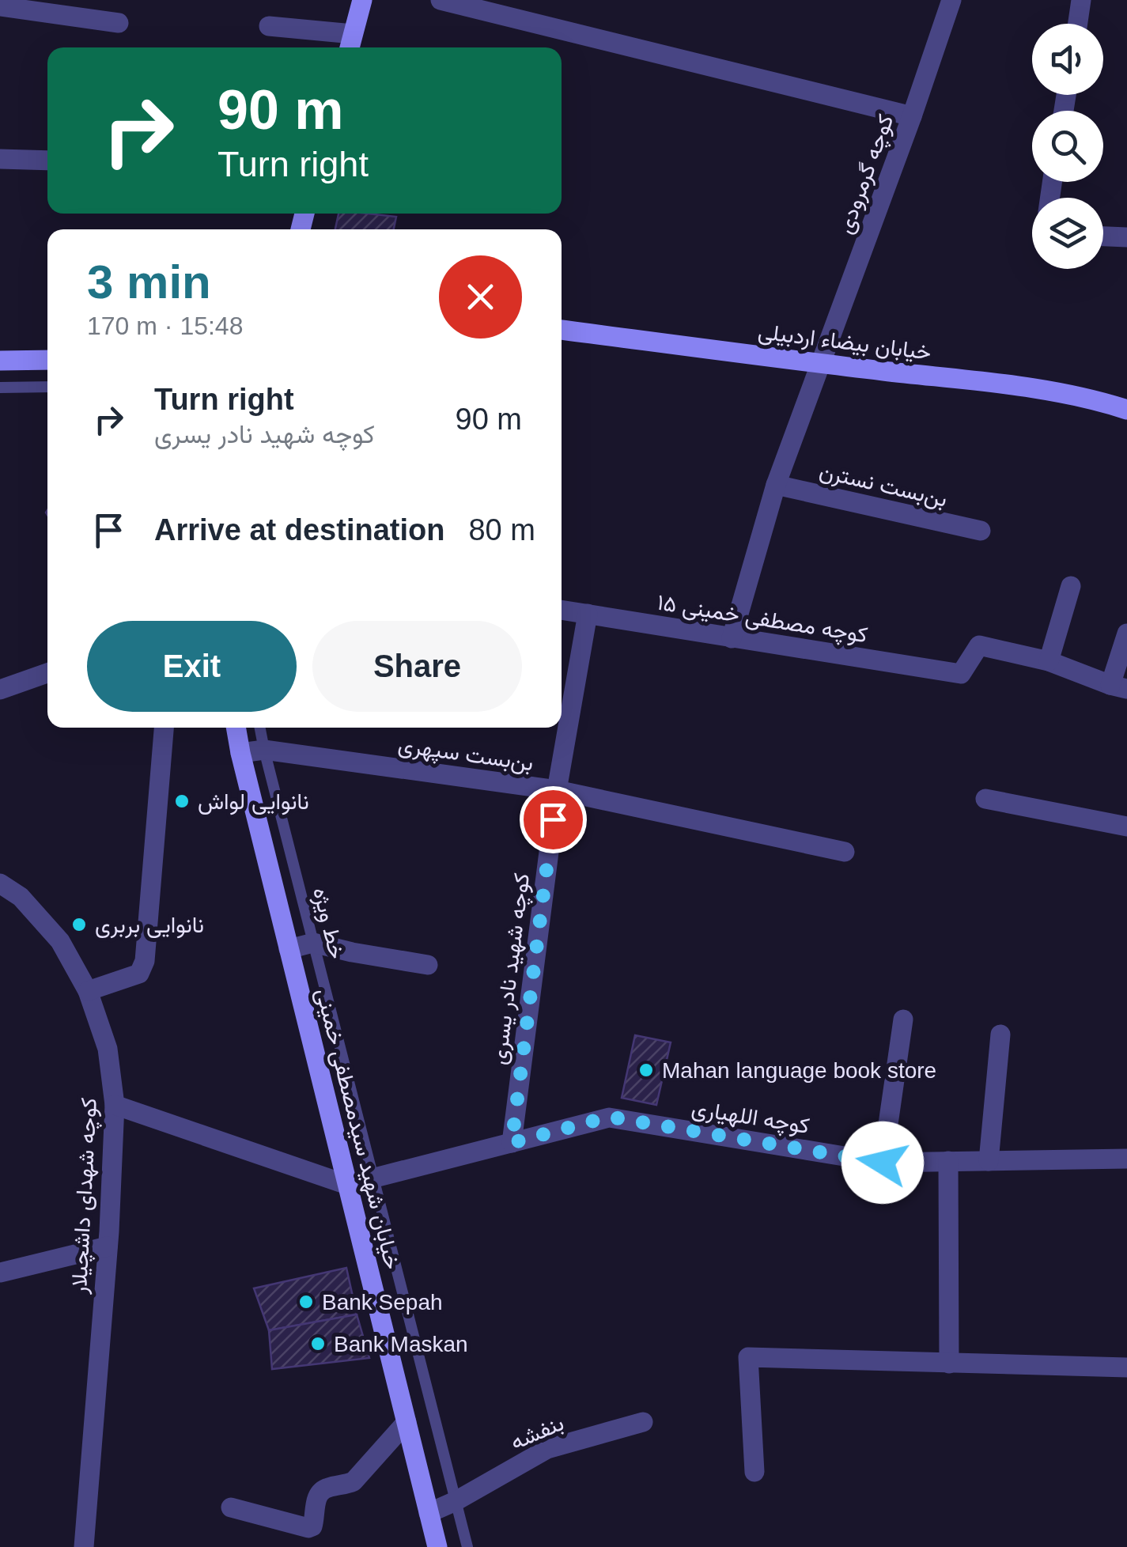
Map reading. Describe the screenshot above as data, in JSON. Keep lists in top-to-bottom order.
{
  "streets": {
    "main road": ["خیابان بیضاء اردبیلی", "خیابان شهید سیدمصطفی خمینی"],
    "street": [
      "کوچه گرمرودی",
      "بن‌بست نسترن",
      "کوچه مصطفی خمینی ۱۵",
      "بن‌بست سپهری",
      "کوچه شهید نادر یسری",
      "کوچه اللهیاری",
      "کوچه شهدای داشچیلار",
      "بنفشه"
    ],
    "lane": ["خط ویژه"]
  },
  "crossings": [
    ["کوچه گرمرودی", "خیابان بیضاء اردبیلی"],
    ["کوچه گرمرودی", "بن‌بست نسترن"],
    ["کوچه گرمرودی", "کوچه مصطفی خمینی ۱۵"],
    ["کوچه مصطفی خمینی ۱۵", "کوچه شهید نادر یسری"],
    ["بن‌بست سپهری", "خط ویژه"],
    ["بن‌بست سپهری", "کوچه شهید نادر یسری"],
    ["بن‌بست سپهری", "خیابان شهید سیدمصطفی خمینی"],
    ["خط ویژه", "کوچه اللهیاری"],
    ["خط ویژه", "بنفشه"],
    ["کوچه شهید نادر یسری", "کوچه اللهیاری"],
    ["کوچه اللهیاری", "خیابان شهید سیدمصطفی خمینی"],
    ["خیابان شهید سیدمصطفی خمینی", "بنفشه"]
  ],
  "places": [
    "نانوایی لواش",
    "نانوایی بربری",
    "Mahan language book store",
    "Bank Sepah",
    "Bank Maskan"
  ],
  "page": {
    "turn": ["90 m", "Turn right"],
    "heading": ["3 min", "170 m · 15:48"],
    "list": [
      {
        "name": "Turn right",
        "note": "کوچه شهید نادر یسری",
        "value": "90 m"
      },
      {
        "name": "Arrive at destination",
        "value": "80 m"
      }
    ],
    "buttons": ["Exit", "Share"]
  }
}
